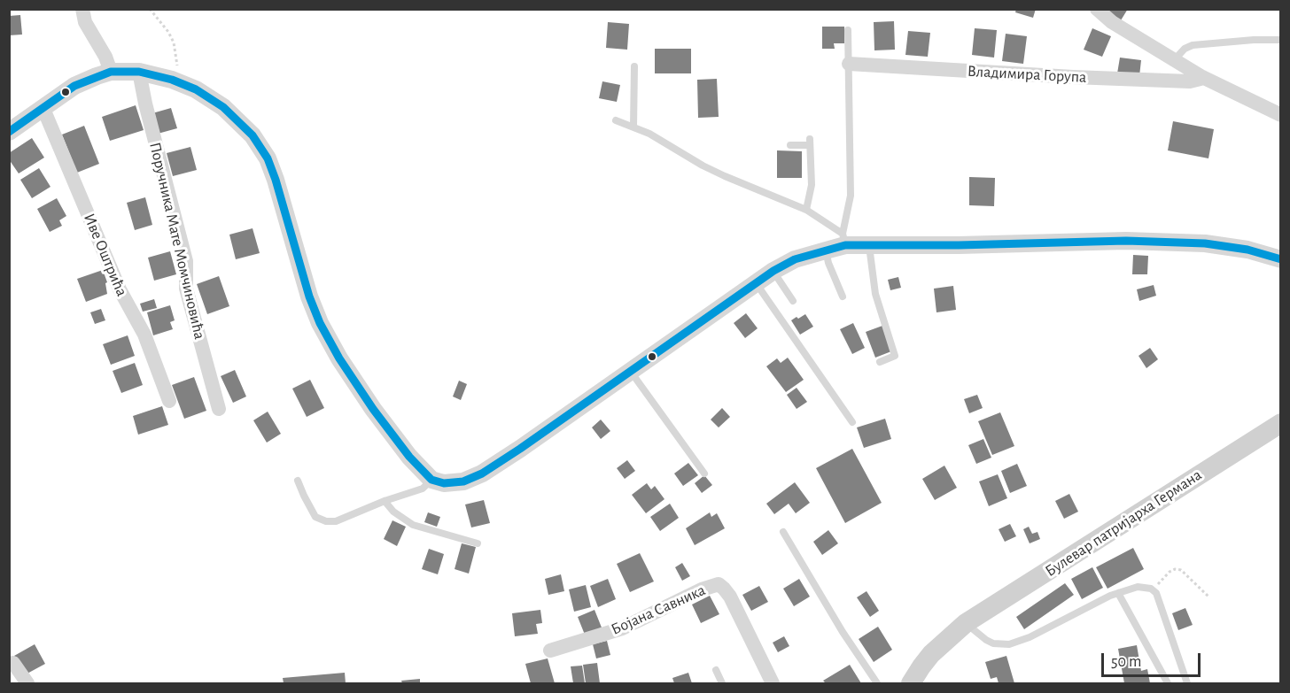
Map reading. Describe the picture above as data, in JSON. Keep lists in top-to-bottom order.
{
  "streets": {
    "main road": ["Булевар патријарха Германа"],
    "street": [
      "Владимира Горупа",
      "Поручника Мате Момчиновића",
      "Иве Оштрића",
      "Бојана Савника"
    ]
  },
  "scale_bar": "50 m"
}
